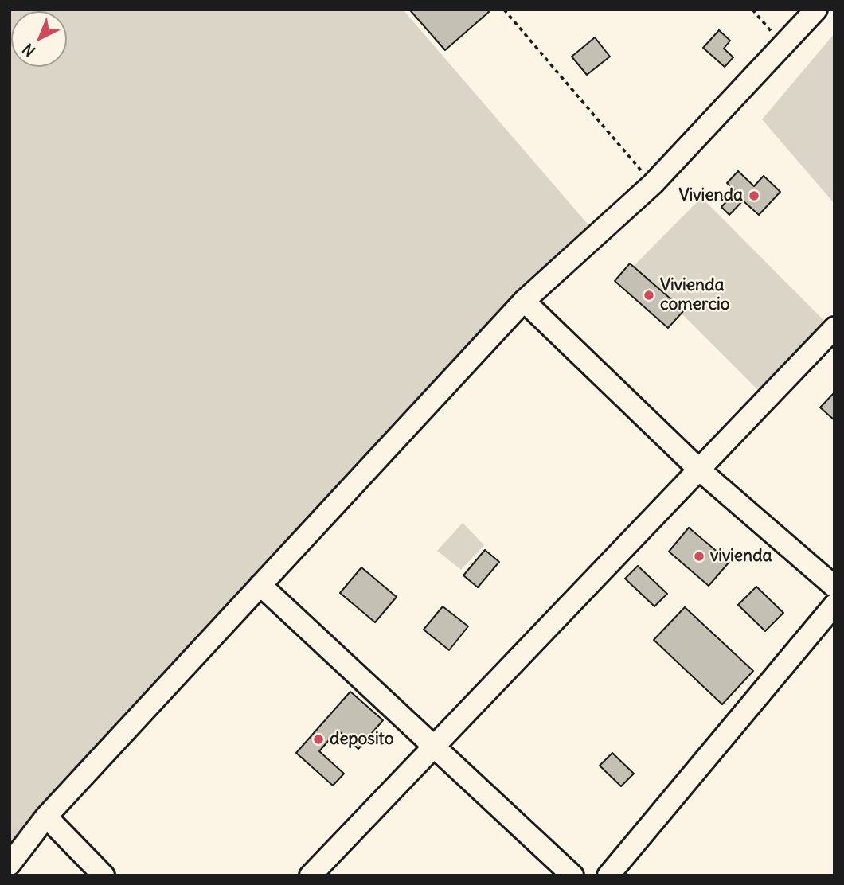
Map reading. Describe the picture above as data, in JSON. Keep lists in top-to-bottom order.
{
  "places": [
    "Vivienda",
    "Vivienda comercio",
    "vivienda",
    "deposito"
  ],
  "north": "bottom left"
}
